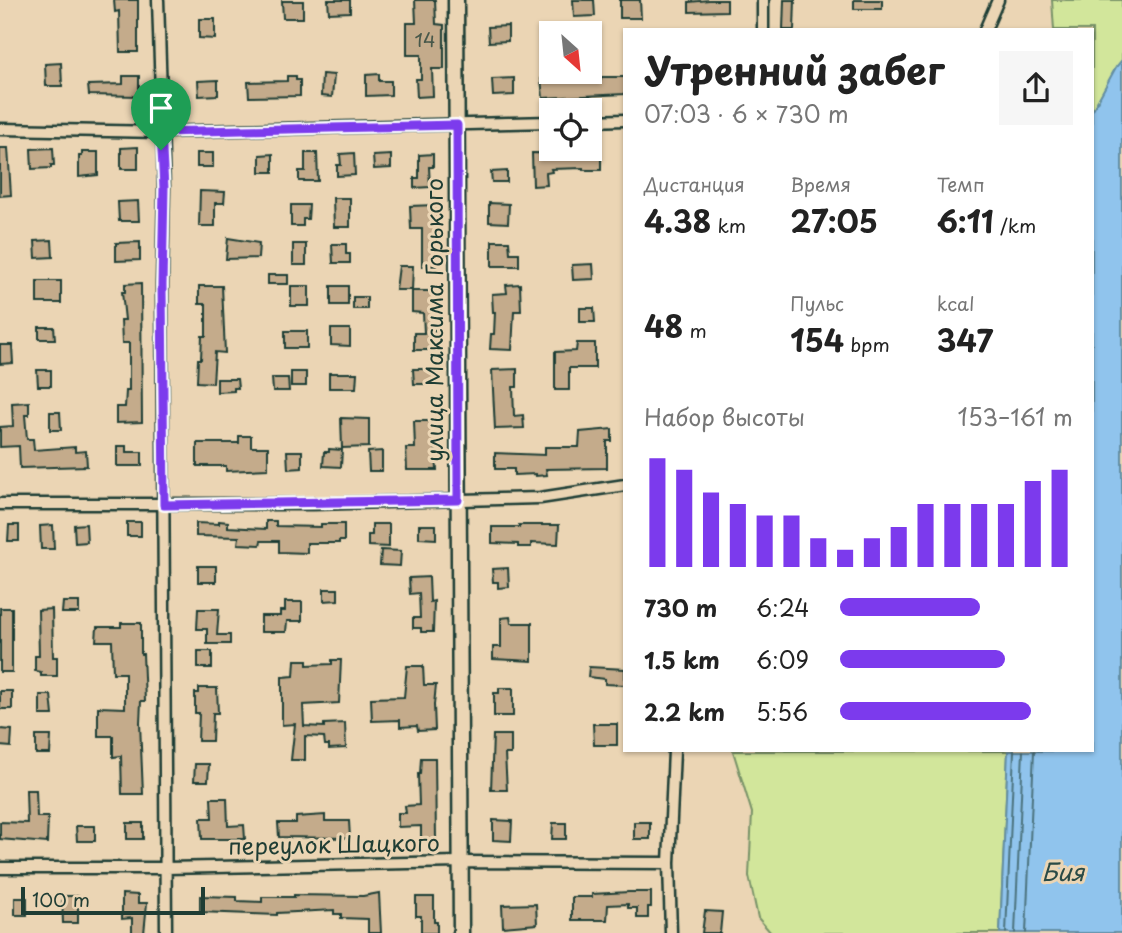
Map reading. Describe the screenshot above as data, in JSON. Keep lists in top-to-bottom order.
{
  "streets": {
    "main road": ["улица Максима Горького"],
    "street": ["переулок Шацкого"]
  },
  "crossings": [
    ["улица Максима Горького", "переулок Шацкого"]
  ],
  "water": ["Бия"],
  "house_numbers": ["14"],
  "scale_bar": "100 m",
  "north": "bottom right",
  "page": {
    "heading": ["Утренний забег", "07:03 · 6 × 730 m"],
    "stats": [
      ["Дистанция", "4.38 km"],
      ["Время", "27:05"],
      ["Темп", "6:11 /km"],
      ["48 m"],
      ["Пульс", "154 bpm"],
      ["kcal", "347"]
    ],
    "chart": ["Набор высоты", "153–161 m"],
    "list": [
      {
        "name": "730 m",
        "note": "6:24"
      },
      {
        "name": "1.5 km",
        "note": "6:09"
      },
      {
        "name": "2.2 km",
        "note": "5:56"
      }
    ],
    "scale": "100 m"
  }
}
